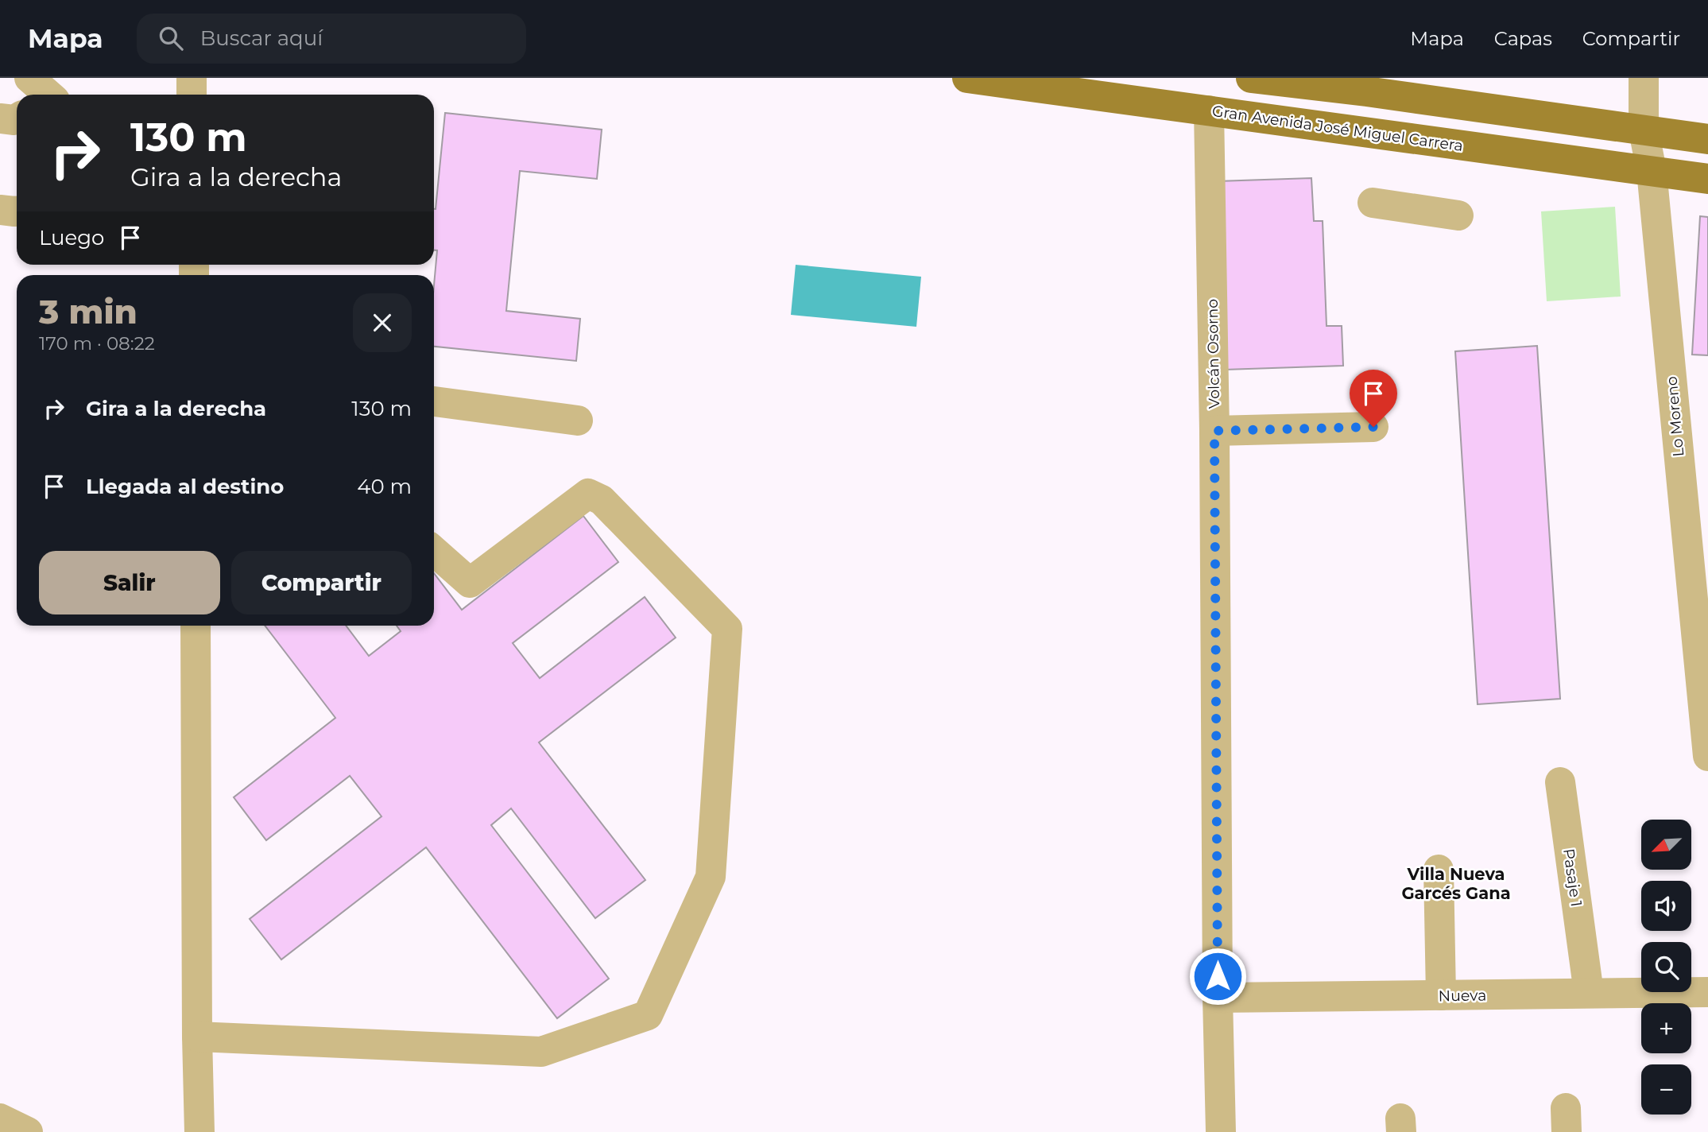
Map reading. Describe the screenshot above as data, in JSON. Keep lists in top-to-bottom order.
{
  "streets": {
    "main road": ["Gran Avenida José Miguel Carrera"],
    "street": [
      "Volcán Osorno",
      "Lo Moreno",
      "Pasaje 1",
      "Nueva"
    ]
  },
  "crossings": [
    ["Gran Avenida José Miguel Carrera", "Volcán Osorno"],
    ["Gran Avenida José Miguel Carrera", "Lo Moreno"],
    ["Volcán Osorno", "Nueva"],
    ["Pasaje 1", "Nueva"]
  ],
  "districts": ["Villa Nueva Garcés Gana"],
  "north": "bottom left",
  "page": {
    "header": "Mapa",
    "search": "Buscar aquí",
    "nav": ["Mapa", "Capas", "Compartir"],
    "turn": ["130 m", "Gira a la derecha"],
    "then": "Luego",
    "heading": ["3 min", "170 m · 08:22"],
    "list": [
      {
        "name": "Gira a la derecha",
        "value": "130 m"
      },
      {
        "name": "Llegada al destino",
        "value": "40 m"
      }
    ],
    "buttons": ["Salir", "Compartir"],
    "map_buttons": ["+", "−"]
  }
}
